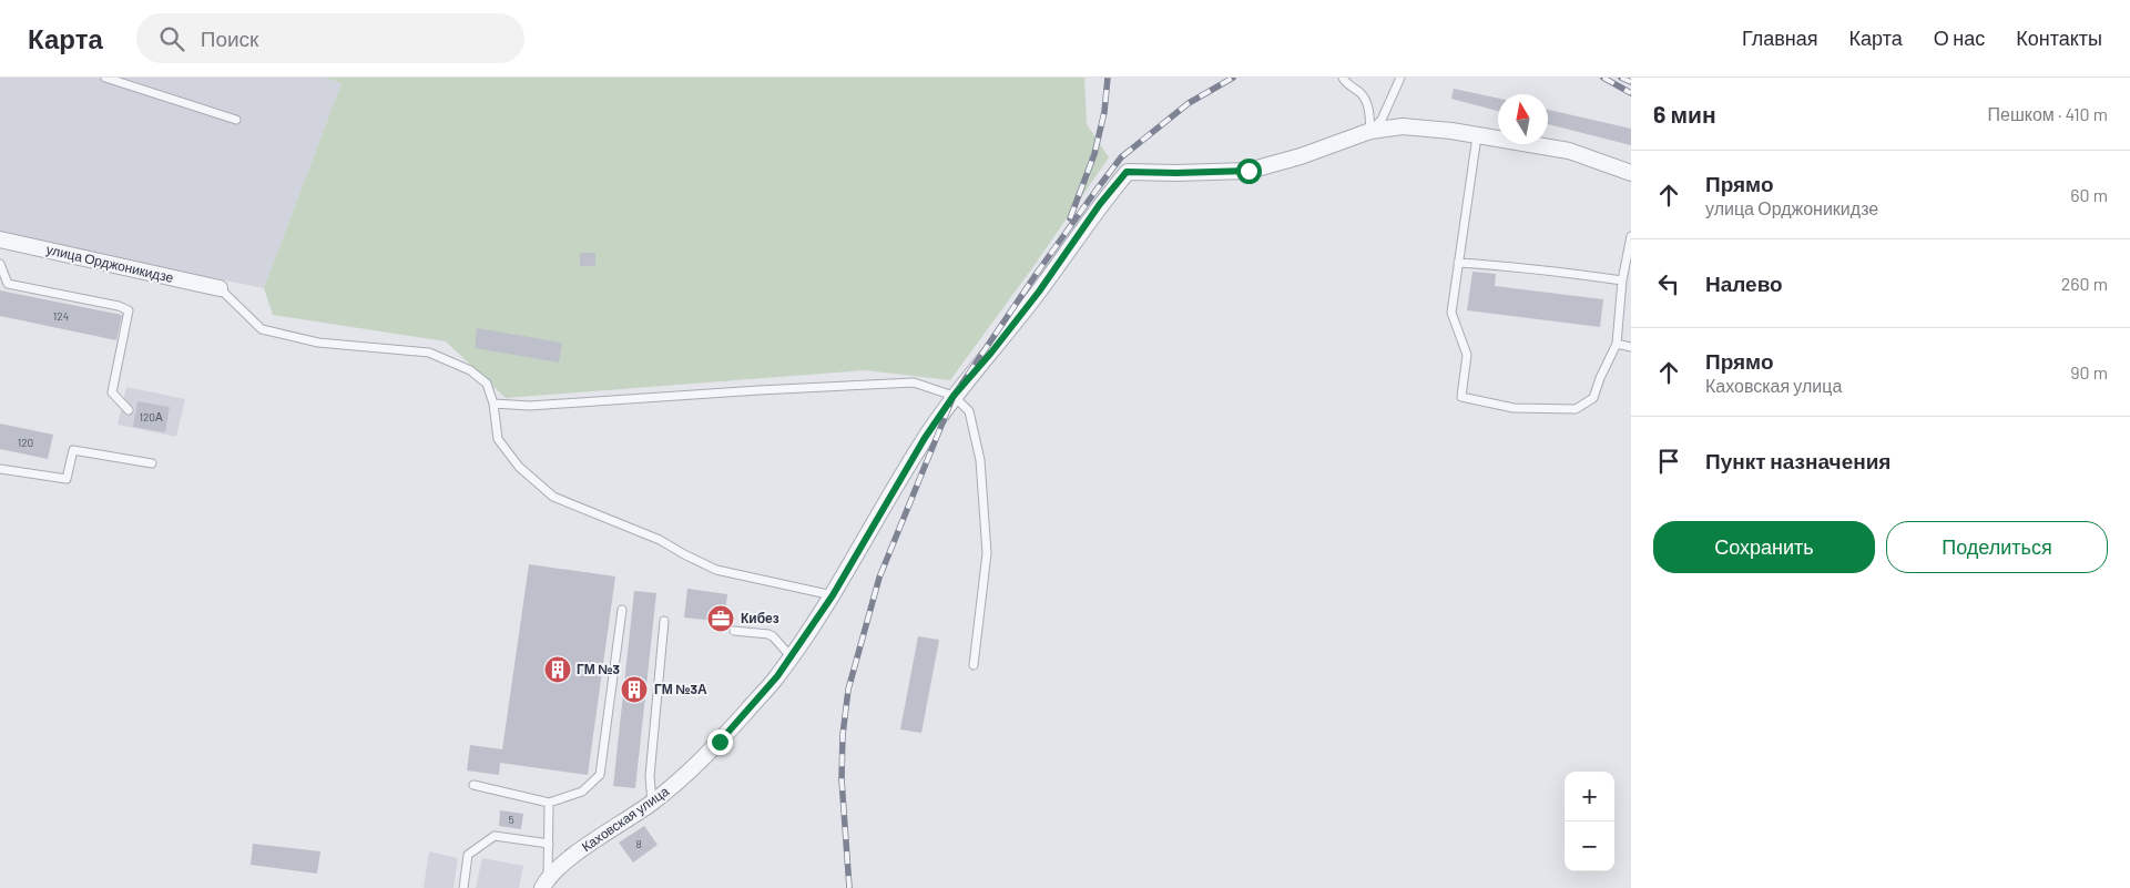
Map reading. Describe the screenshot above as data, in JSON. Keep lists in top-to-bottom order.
{
  "streets": {
    "street": ["улица Орджоникидзе", "Каховская улица"]
  },
  "places": {
    "office": ["Кибез"],
    "building": ["ГМ №3", "ГМ №3А"]
  },
  "house_numbers": [
    "124",
    "120А",
    "120",
    "5",
    "8"
  ],
  "north": "top",
  "page": {
    "header": "Карта",
    "search": "Поиск",
    "nav": [
      "Главная",
      "Карта",
      "О нас",
      "Контакты"
    ],
    "heading": ["6 мин", "Пешком · 410 m"],
    "list": [
      ["Прямо", "улица Орджоникидзе", "60 m"],
      ["Налево", "260 m"],
      ["Прямо", "Каховская улица", "90 m"],
      "Пункт назначения"
    ],
    "buttons": ["Сохранить", "Поделиться"],
    "map_buttons": ["+", "−"]
  }
}
